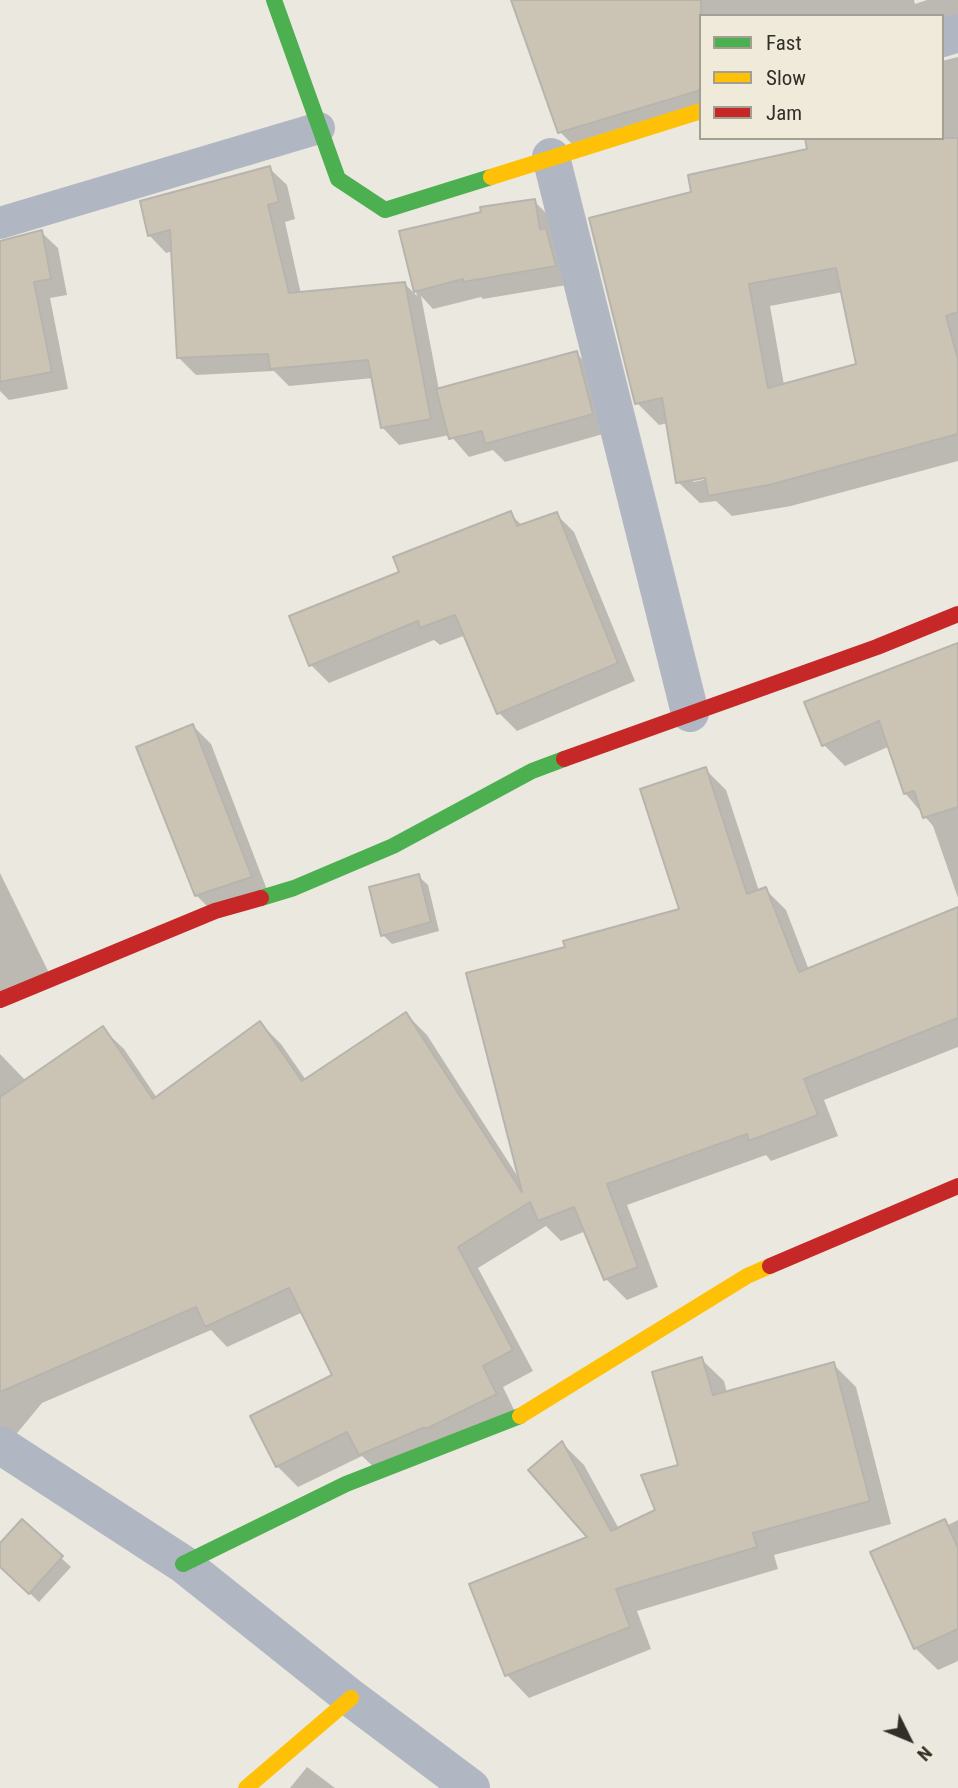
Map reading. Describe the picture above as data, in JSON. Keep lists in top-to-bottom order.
{
  "legend": ["Fast", "Slow", "Jam"],
  "north": "bottom right"
}
